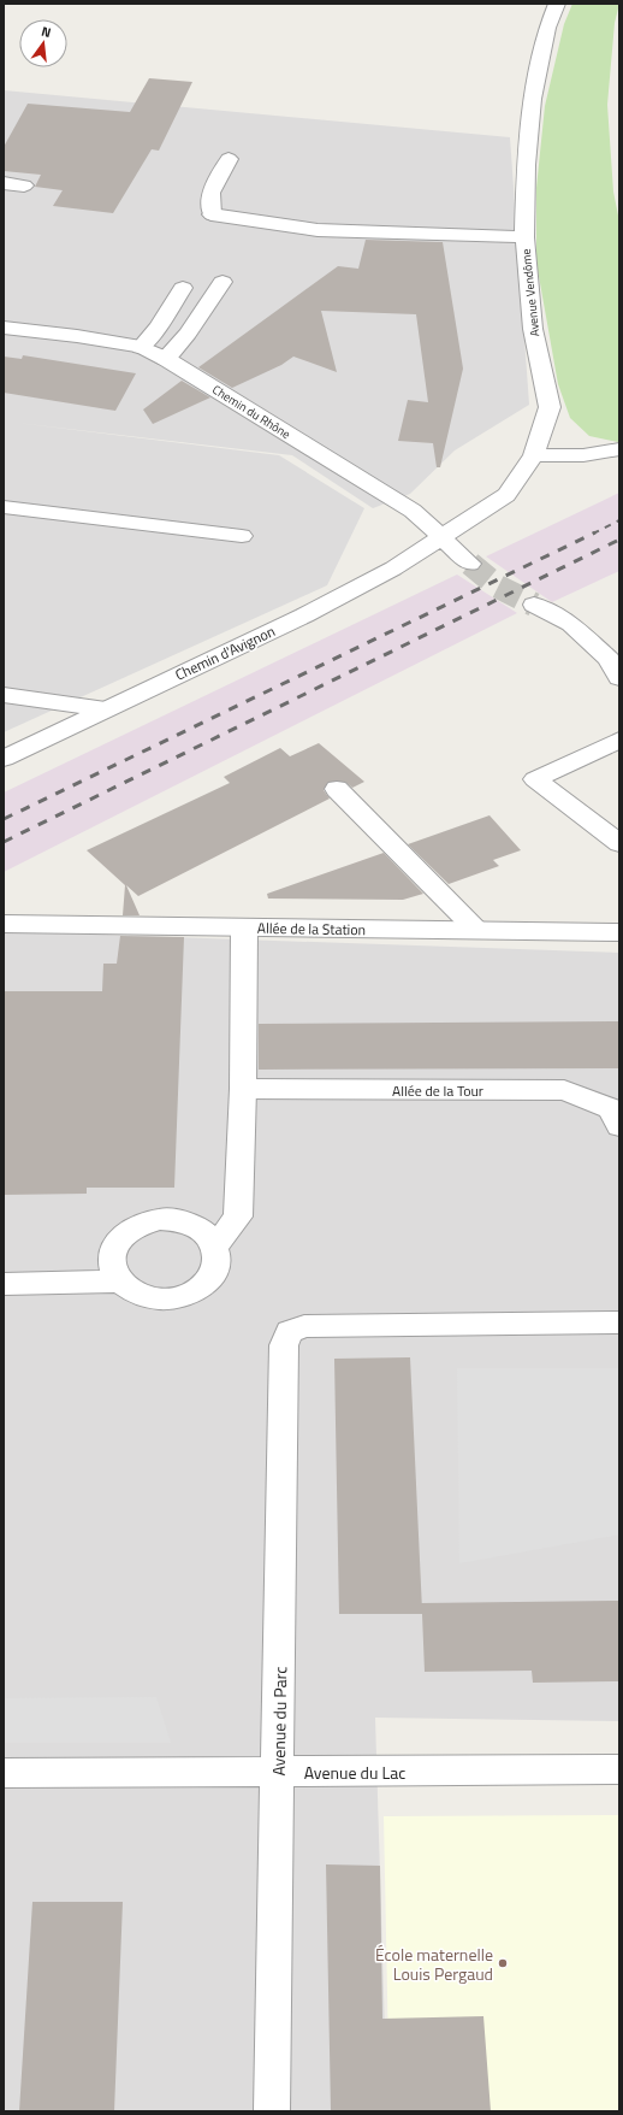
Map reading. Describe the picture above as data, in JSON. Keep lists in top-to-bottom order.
{
  "streets": {
    "street": [
      "Avenue Vendôme",
      "Chemin du Rhône",
      "Chemin d'Avignon",
      "Allée de la Station",
      "Allée de la Tour",
      "Avenue du Parc",
      "Avenue du Lac"
    ]
  },
  "crossings": [
    ["Avenue Vendôme", "Chemin du Rhône"],
    ["Avenue Vendôme", "Chemin d'Avignon"],
    ["Chemin du Rhône", "Chemin d'Avignon"],
    ["Avenue du Parc", "Avenue du Lac"]
  ],
  "places": ["École maternelle Louis Pergaud"],
  "north": "top"
}
